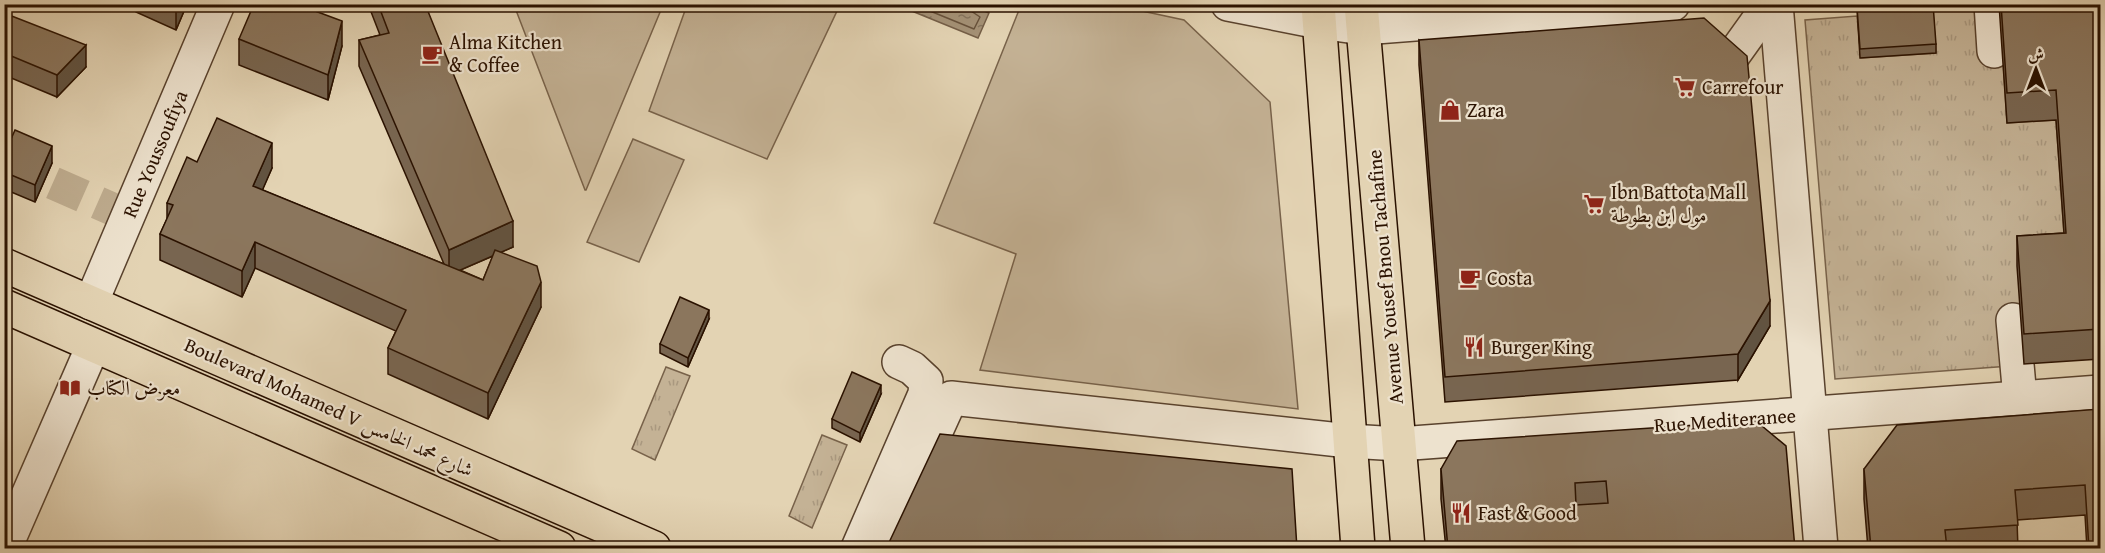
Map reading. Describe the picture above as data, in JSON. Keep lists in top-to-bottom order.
{
  "streets": {
    "main road": ["Avenue Yousef Bnou Tachafine", "Boulevard Mohamed V شارع محمد الخامس"],
    "street": ["Rue Youssoufiya", "Rue Mediteranee"]
  },
  "crossings": [
    ["Rue Youssoufiya", "Boulevard Mohamed V شارع محمد الخامس"],
    ["Avenue Yousef Bnou Tachafine", "Rue Mediteranee"]
  ],
  "places": {
    "cafe": ["Alma Kitchen & Coffee", "Costa"],
    "supermarket": ["Carrefour", "Ibn Battota Mall مول ابن بطوطة"],
    "shop": ["Zara"],
    "restaurant": ["Burger King", "Fast & Good"],
    "library": ["معرض الكتاب"]
  },
  "north": "top"
}
